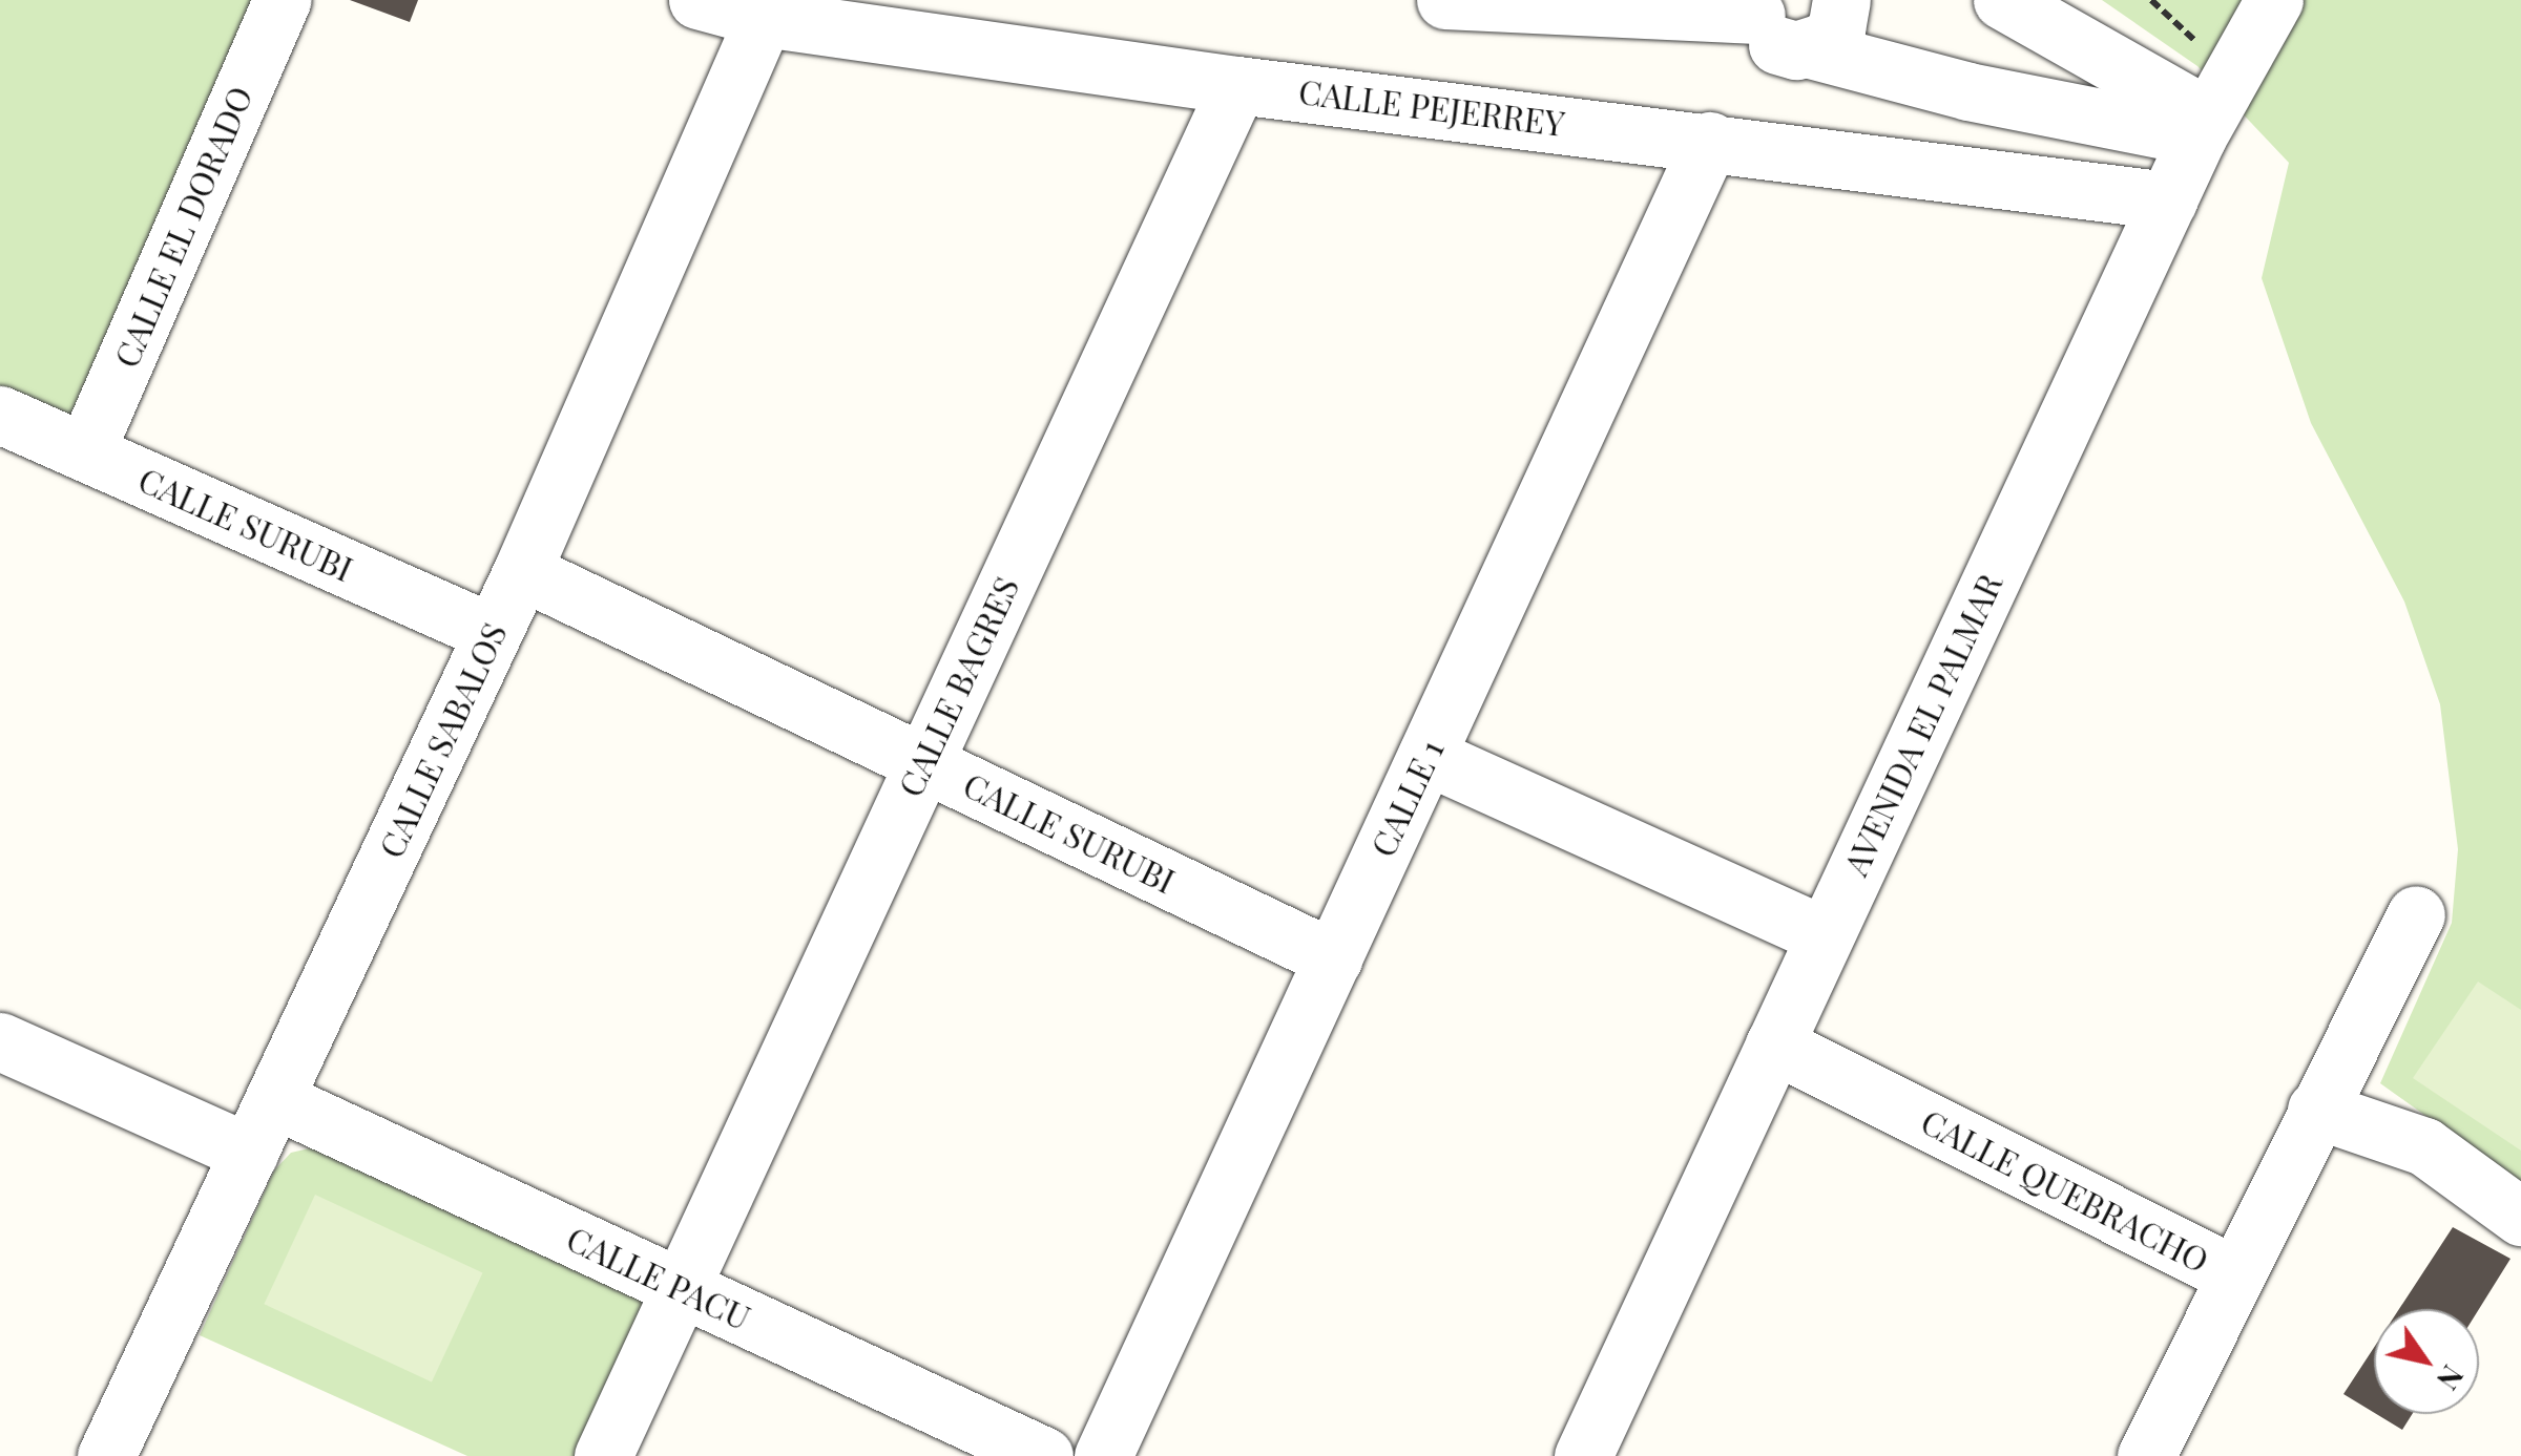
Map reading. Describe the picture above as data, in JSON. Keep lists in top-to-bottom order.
{
  "streets": {
    "street": [
      "CALLE PEJERREY",
      "CALLE EL DORADO",
      "CALLE SURUBI",
      "CALLE BAGRES",
      "AVENIDA EL PALMAR",
      "CALLE SABALOS",
      "CALLE 1",
      "CALLE QUEBRACHO",
      "CALLE PACU"
    ]
  },
  "crossings": [
    ["CALLE PEJERREY", "CALLE BAGRES"],
    ["CALLE PEJERREY", "AVENIDA EL PALMAR"],
    ["CALLE PEJERREY", "CALLE SABALOS"],
    ["CALLE PEJERREY", "CALLE 1"],
    ["CALLE EL DORADO", "CALLE SURUBI"],
    ["CALLE SURUBI", "CALLE BAGRES"],
    ["CALLE SURUBI", "CALLE SABALOS"],
    ["CALLE SURUBI", "CALLE 1"],
    ["CALLE BAGRES", "CALLE PACU"],
    ["AVENIDA EL PALMAR", "CALLE QUEBRACHO"],
    ["CALLE SABALOS", "CALLE PACU"]
  ],
  "north": "bottom right"
}
